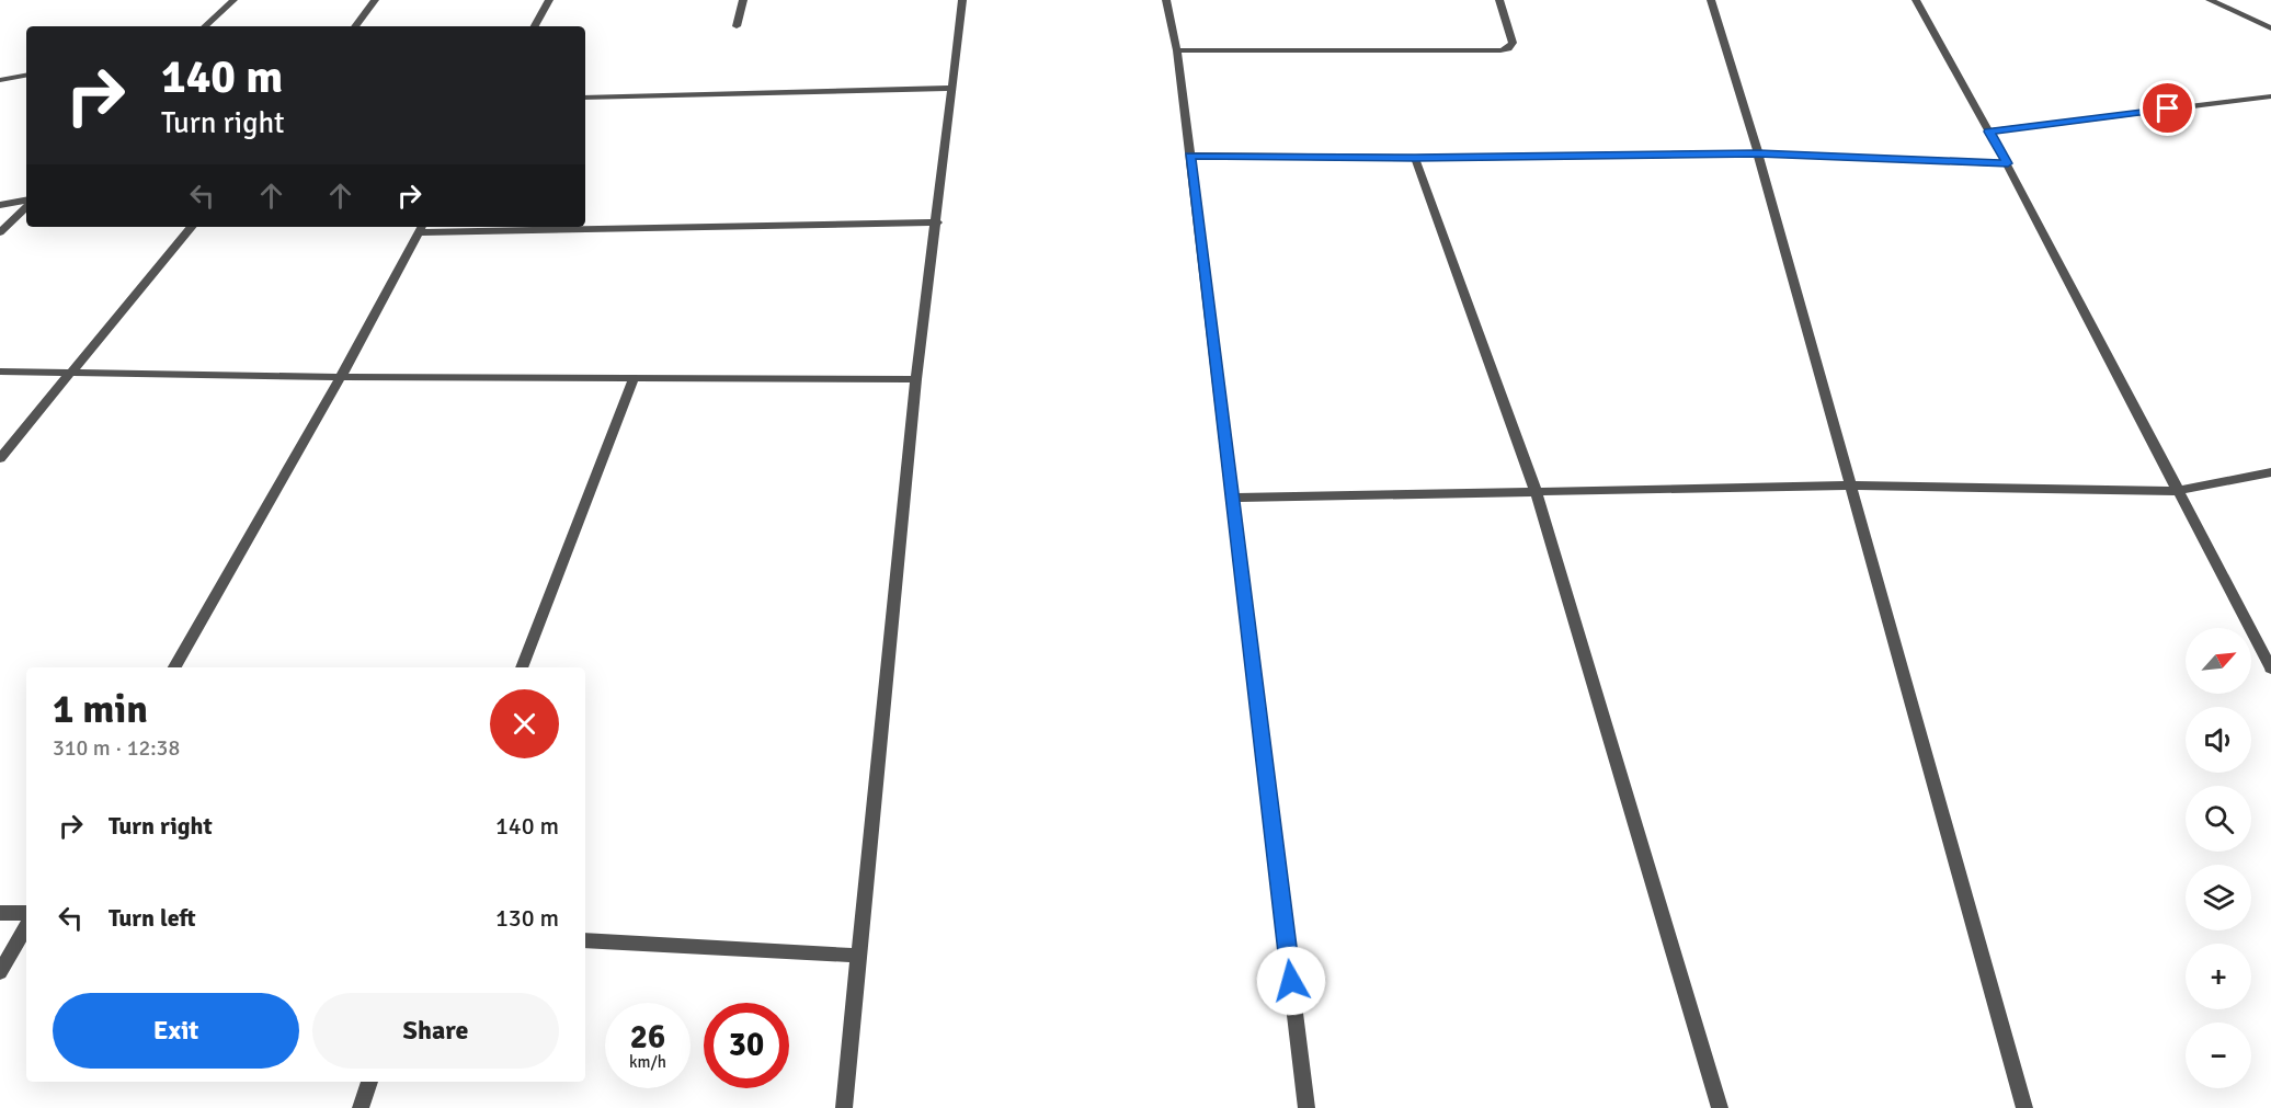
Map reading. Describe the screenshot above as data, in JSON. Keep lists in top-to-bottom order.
{
  "north": "top right",
  "page": {
    "turn": ["140 m", "Turn right"],
    "map_buttons": ["+", "−"],
    "heading": ["1 min", "310 m · 12:38"],
    "list": [
      {
        "name": "Turn right",
        "value": "140 m"
      },
      {
        "name": "Turn left",
        "value": "130 m"
      }
    ],
    "buttons": ["Exit", "Share"],
    "speed": "26 km/h",
    "limit": "30"
  }
}
